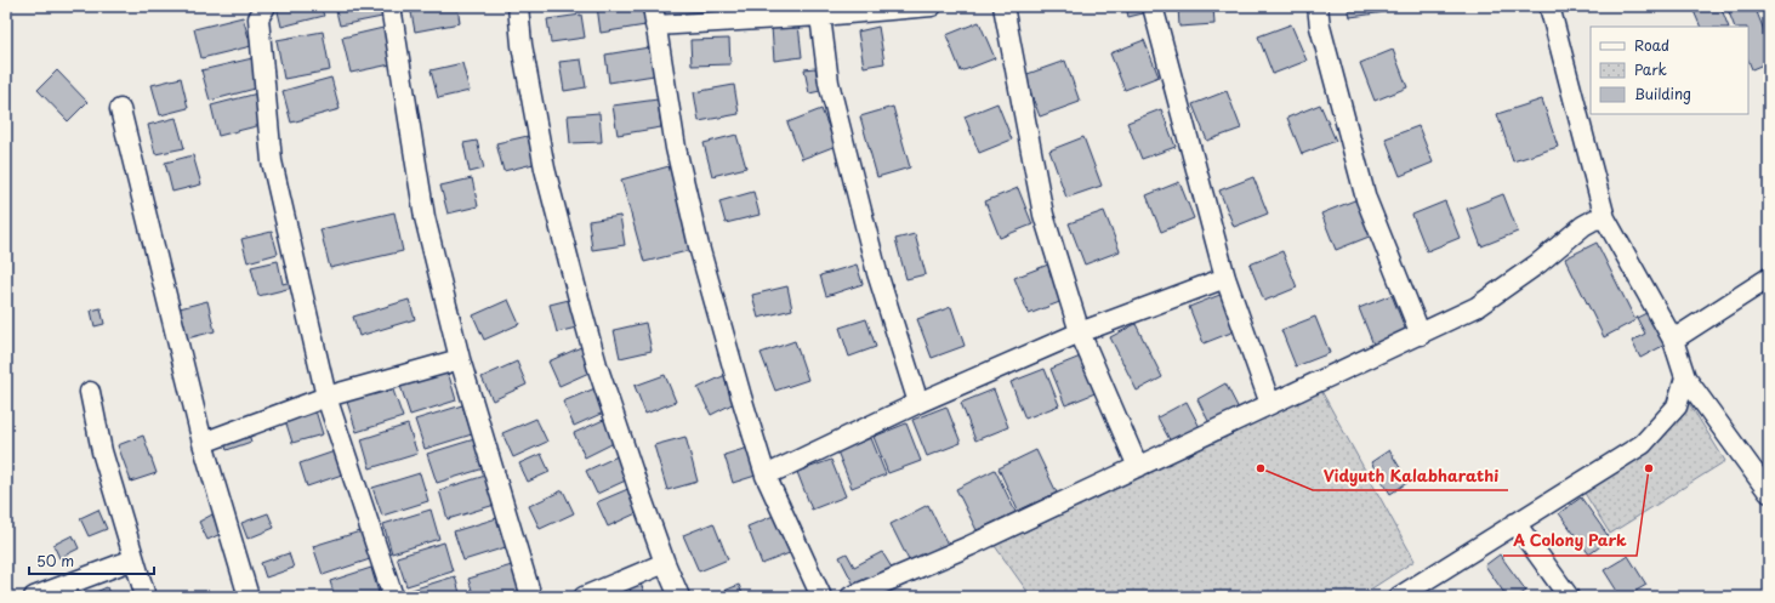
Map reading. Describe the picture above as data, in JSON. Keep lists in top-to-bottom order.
{
  "places": ["Vidyuth Kalabharathi", "A Colony Park"],
  "legend": ["Road", "Park", "Building"],
  "scale_bar": "50 m"
}
